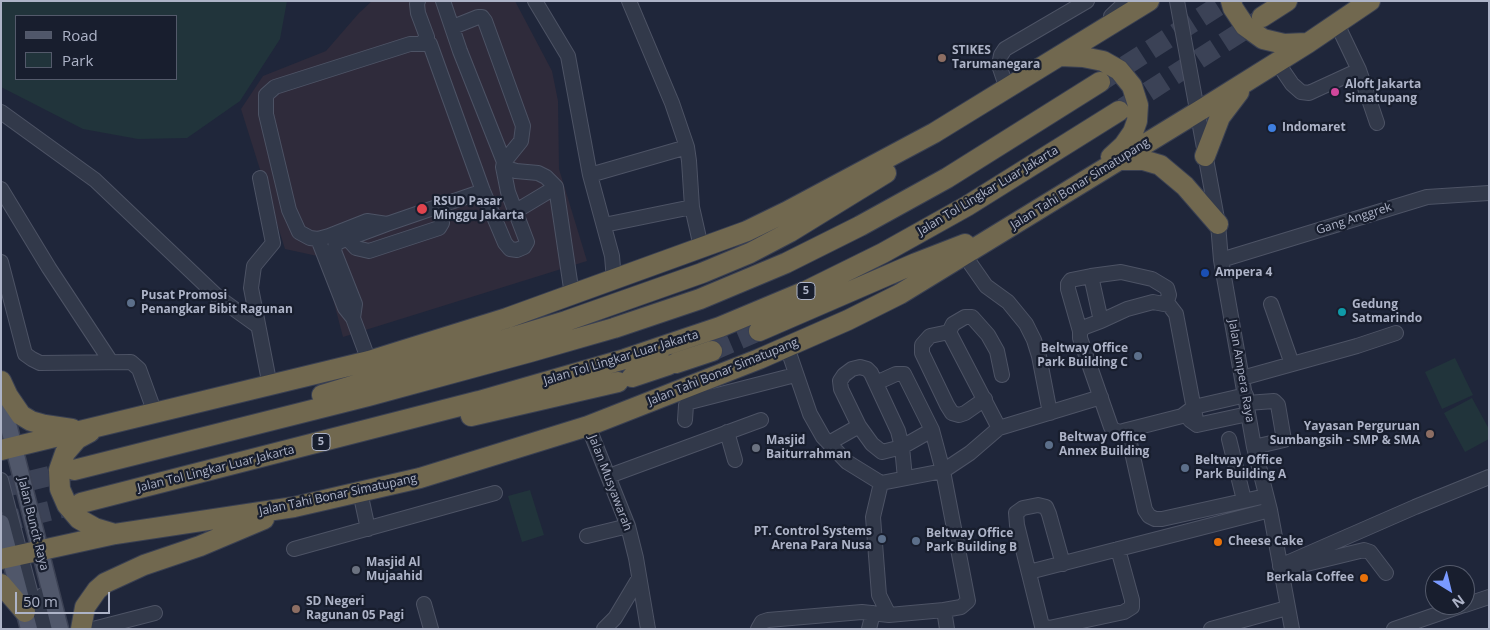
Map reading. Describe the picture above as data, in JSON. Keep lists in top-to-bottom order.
{
  "streets": {
    "highway": ["Jalan Tahi Bonar Simatupang", "Jalan Tol Lingkar Luar Jakarta", "5"],
    "main road": ["Jalan Buncit Raya"],
    "street": ["Gang Anggrek", "Jalan Ampera Raya", "Jalan Musyawarah"]
  },
  "crossings": [
    ["Jalan Tahi Bonar Simatupang", "Jalan Ampera Raya"],
    ["Jalan Tahi Bonar Simatupang", "Jalan Musyawarah"],
    ["Jalan Tahi Bonar Simatupang", "Jalan Buncit Raya"],
    ["Gang Anggrek", "Jalan Ampera Raya"]
  ],
  "places": [
    "STIKES Tarumanegara",
    "Aloft Jakarta Simatupang",
    "Indomaret",
    "RSUD Pasar Minggu Jakarta",
    "Ampera 4",
    "Pusat Promosi Penangkar Bibit Ragunan",
    "Gedung Satmarindo",
    "Beltway Office Park Building C",
    "Yayasan Perguruan Sumbangsih - SMP & SMA",
    "Beltway Office Annex Building",
    "Masjid Baiturrahman",
    "Beltway Office Park Building A",
    "PT. Control Systems Arena Para Nusa",
    "Beltway Office Park Building B",
    "Cheese Cake",
    "Masjid Al Mujaahid",
    "Berkala Coffee",
    "SD Negeri Ragunan 05 Pagi"
  ],
  "legend": ["Road", "Park"],
  "scale_bar": "50 m",
  "north": "bottom right"
}
